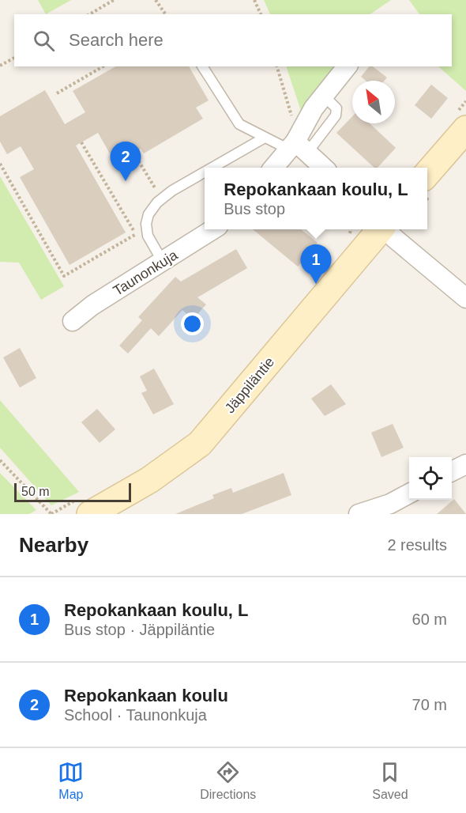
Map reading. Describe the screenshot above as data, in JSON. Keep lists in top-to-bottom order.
{
  "streets": {
    "main road": ["Jäppiläntie"],
    "street": ["Taunonkuja"]
  },
  "scale_bar": "50 m",
  "north": "top left",
  "page": {
    "search": "Search here",
    "pins": ["2", "1"],
    "popup": ["Repokankaan koulu, L", "Bus stop"],
    "scale": "50 m",
    "heading": ["Nearby", "2 results"],
    "list": [
      {
        "mark": "1",
        "name": "Repokankaan koulu, L",
        "note": "Bus stop · Jäppiläntie",
        "value": "60 m"
      },
      {
        "mark": "2",
        "name": "Repokankaan koulu",
        "note": "School · Taunonkuja",
        "value": "70 m"
      }
    ],
    "nav": ["Map", "Directions", "Saved"]
  }
}
